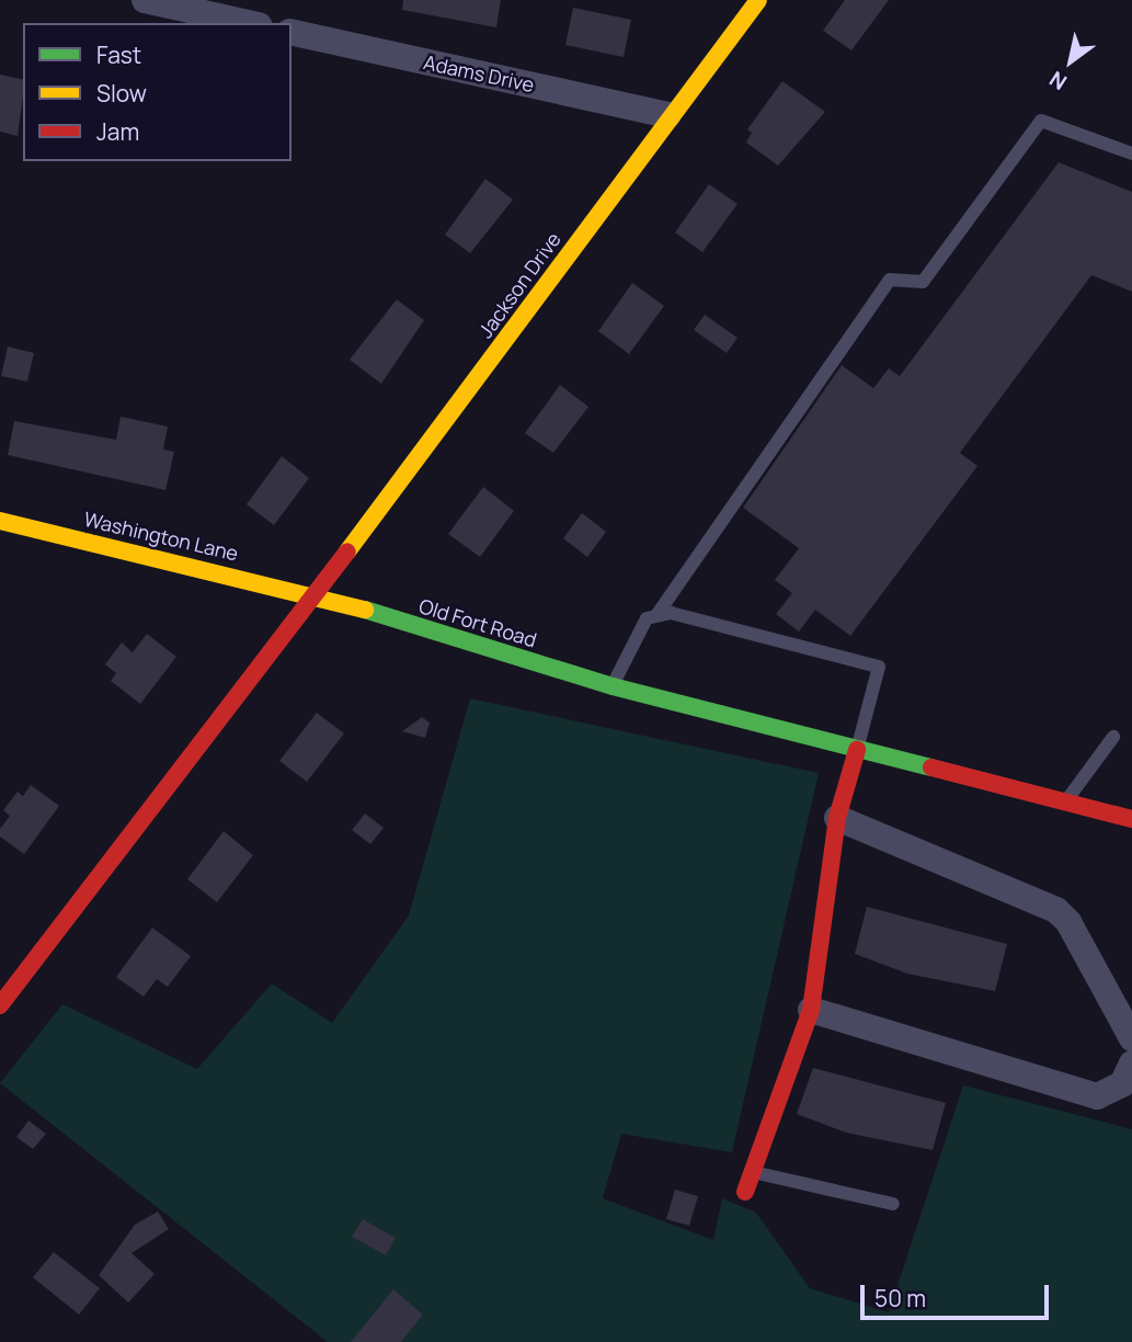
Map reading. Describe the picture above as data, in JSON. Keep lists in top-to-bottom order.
{
  "streets": {
    "main road": ["Jackson Drive", "Washington Lane", "Old Fort Road"],
    "street": ["Adams Drive"]
  },
  "crossings": [
    ["Adams Drive", "Jackson Drive"],
    ["Jackson Drive", "Washington Lane"],
    ["Jackson Drive", "Old Fort Road"],
    ["Washington Lane", "Old Fort Road"]
  ],
  "legend": ["Fast", "Slow", "Jam"],
  "scale_bar": "50 m",
  "north": "bottom left"
}
